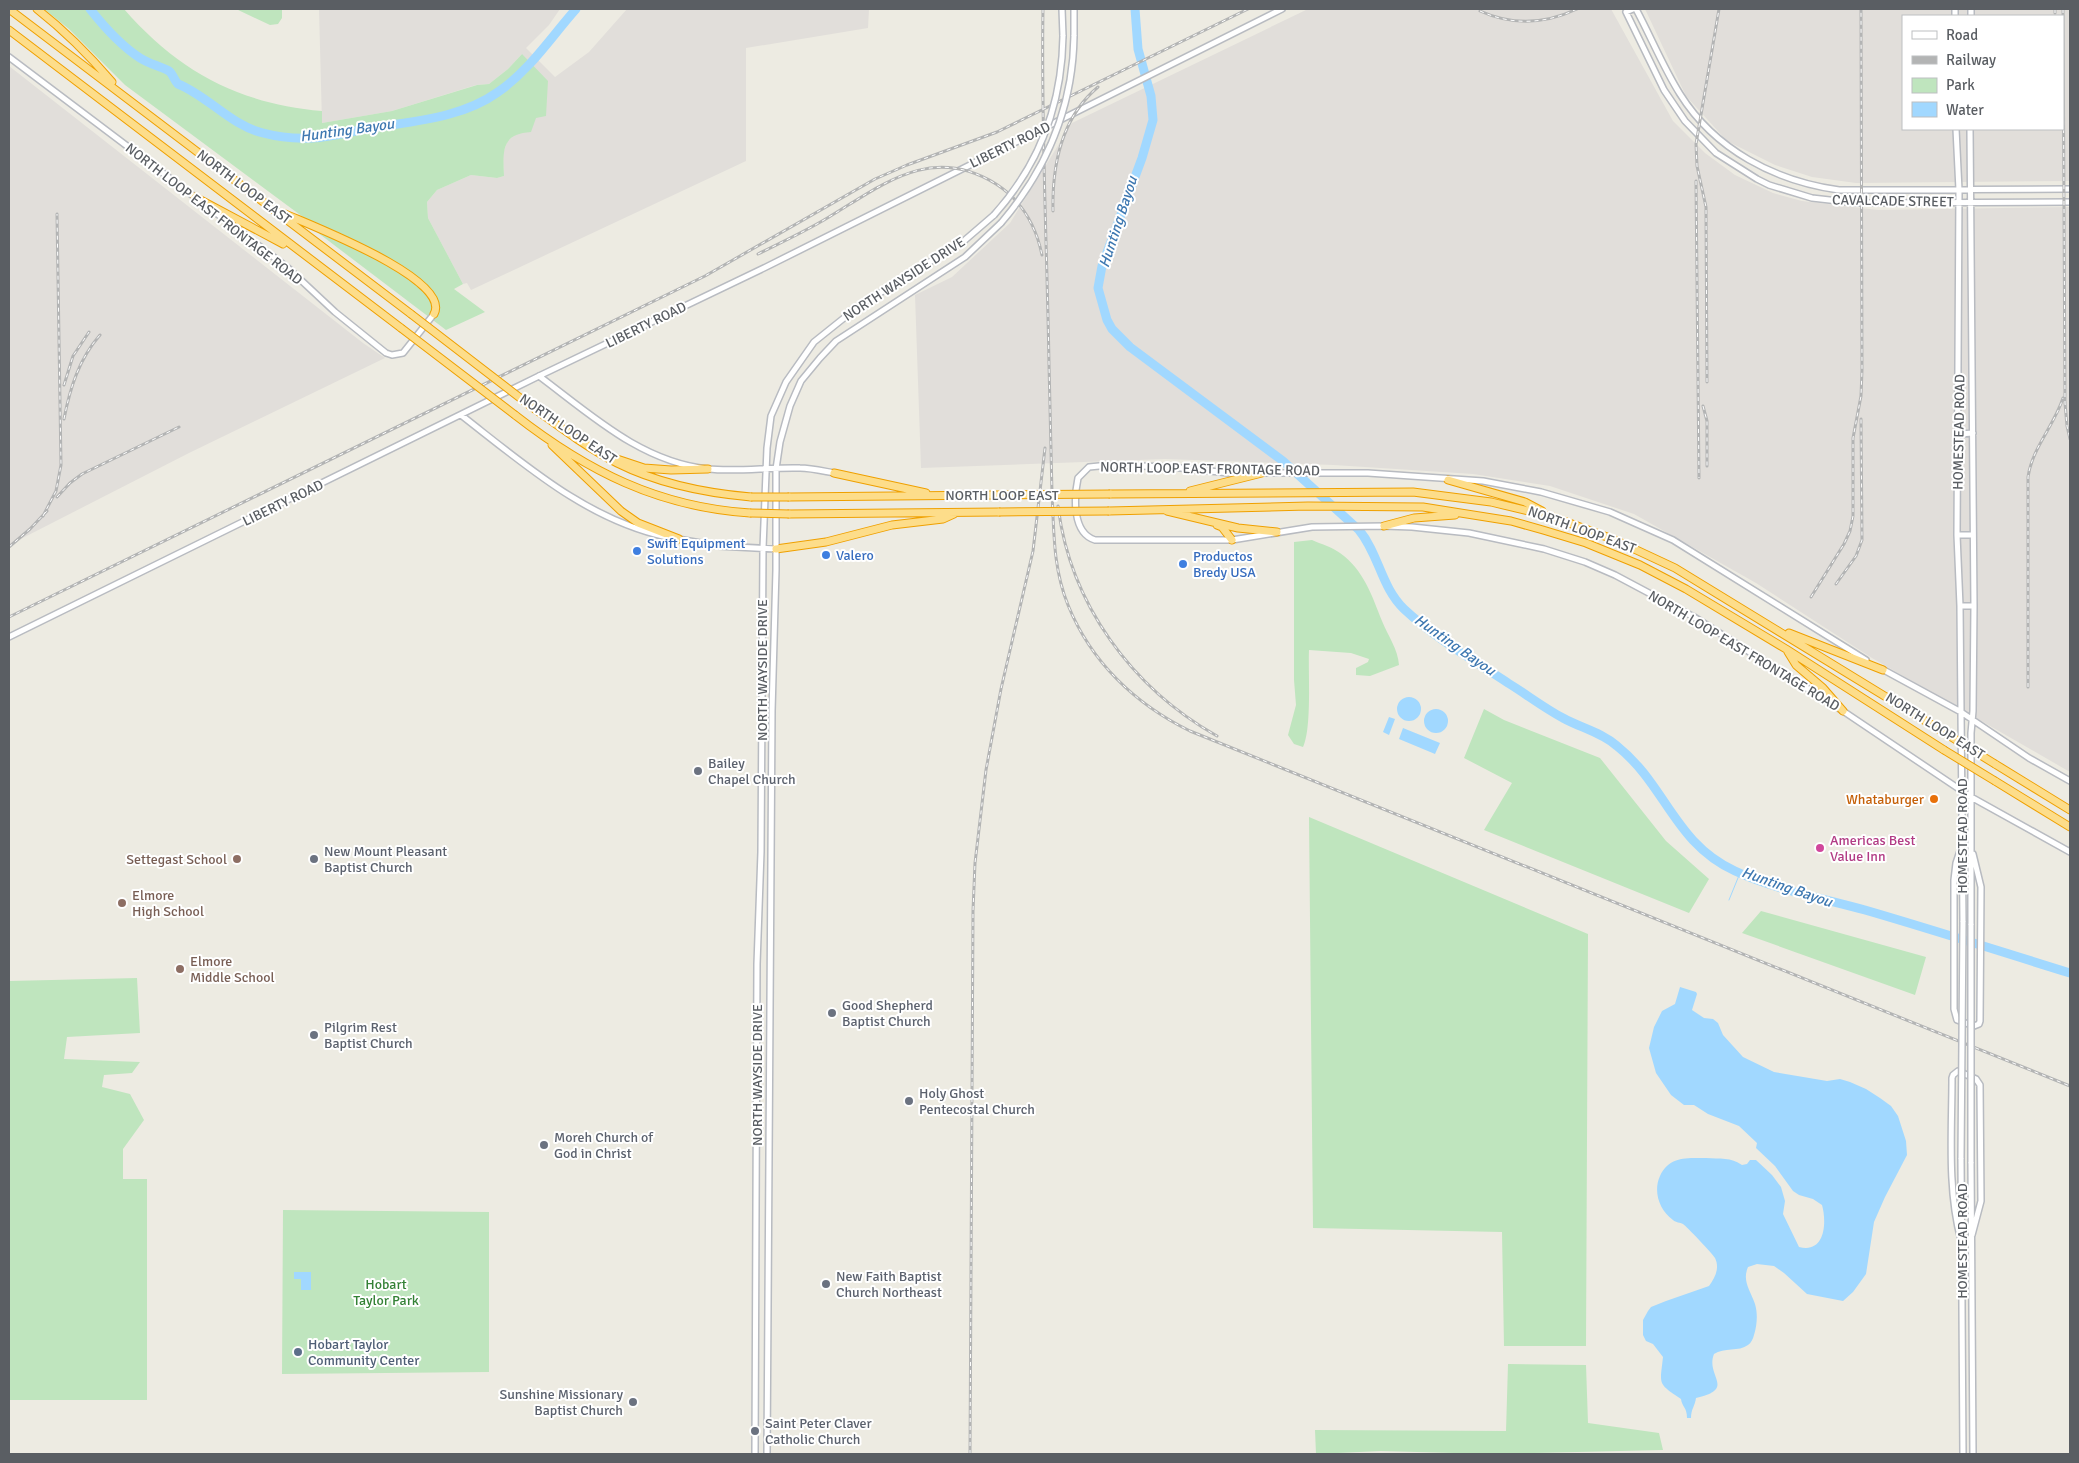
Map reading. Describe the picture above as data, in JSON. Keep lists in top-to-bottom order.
{
  "streets": {
    "highway": ["NORTH LOOP EAST"],
    "main road": [
      "LIBERTY ROAD",
      "CAVALCADE STREET",
      "NORTH LOOP EAST FRONTAGE ROAD",
      "NORTH WAYSIDE DRIVE",
      "HOMESTEAD ROAD"
    ]
  },
  "crossings": [
    ["CAVALCADE STREET", "HOMESTEAD ROAD"],
    ["NORTH LOOP EAST FRONTAGE ROAD", "HOMESTEAD ROAD"]
  ],
  "water": ["Hunting Bayou"],
  "parks": ["Hobart Taylor Park"],
  "places": [
    "Swift Equipment Solutions",
    "Valero",
    "Productos Bredy USA",
    "Bailey Chapel Church",
    "Whataburger",
    "Americas Best Value Inn",
    "Settegast School",
    "New Mount Pleasant Baptist Church",
    "Elmore High School",
    "Elmore Middle School",
    "Good Shepherd Baptist Church",
    "Pilgrim Rest Baptist Church",
    "Holy Ghost Pentecostal Church",
    "Moreh Church of God in Christ",
    "New Faith Baptist Church Northeast",
    "Hobart Taylor Community Center",
    "Sunshine Missionary Baptist Church",
    "Saint Peter Claver Catholic Church"
  ],
  "legend": [
    "Road",
    "Railway",
    "Park",
    "Water"
  ]
}
